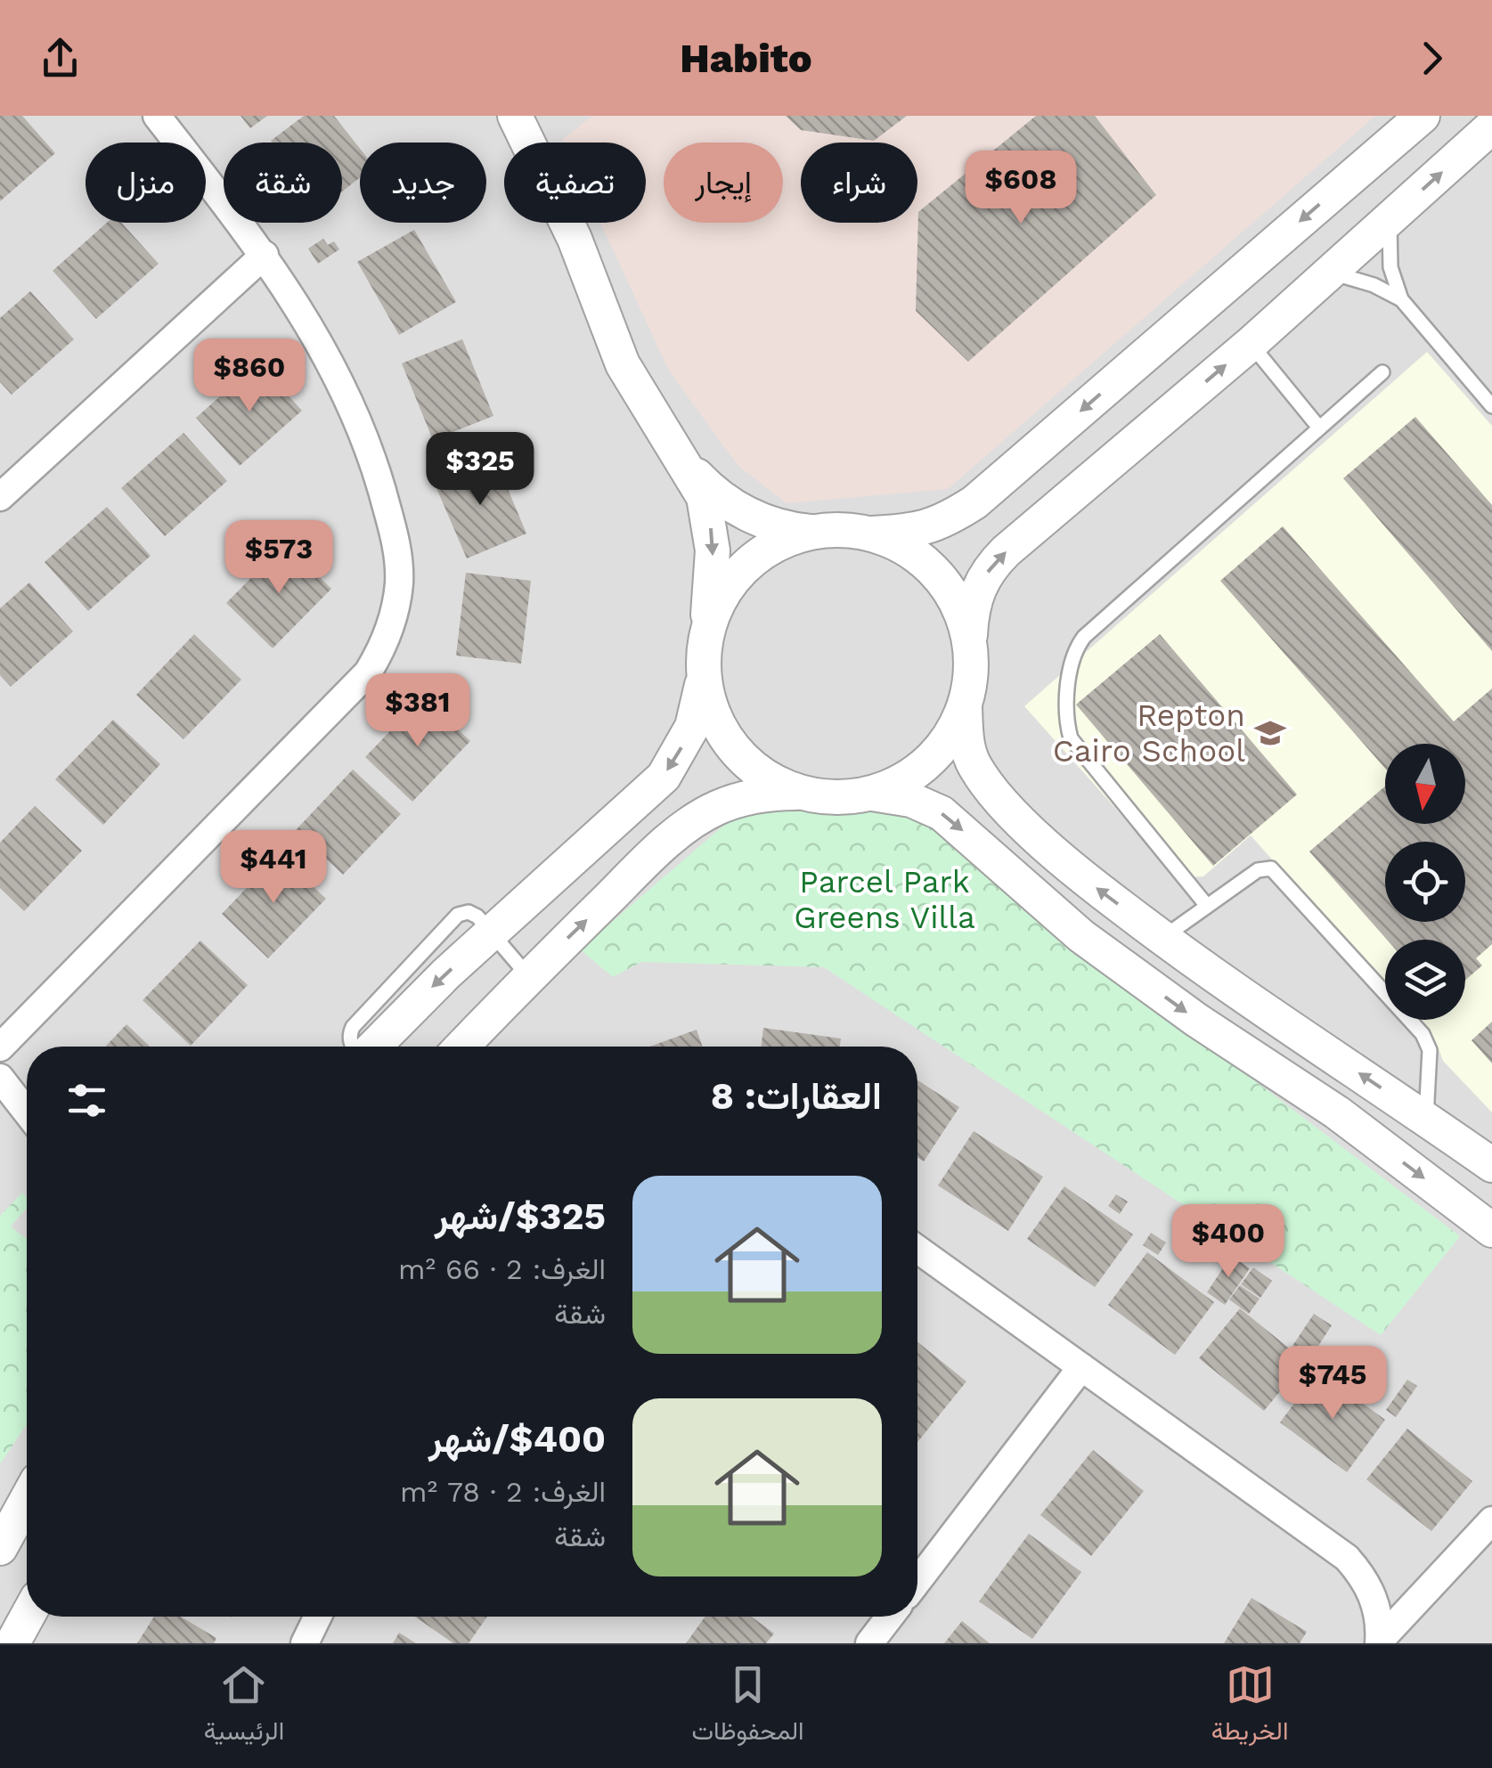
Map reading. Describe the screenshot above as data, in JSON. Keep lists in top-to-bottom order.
{
  "parks": ["Parcel Park Greens Villa"],
  "places": {
    "school or university": ["Repton Cairo School"]
  },
  "north": "bottom",
  "page": {
    "header": "Habito",
    "chip": [
      "شراء",
      "إيجار",
      "تصفية",
      "جديد",
      "شقة",
      "منزل"
    ],
    "price": [
      "$608",
      "$860",
      "$325",
      "$573",
      "$381",
      "$441",
      "$400",
      "$745"
    ],
    "heading": "العقارات: 8",
    "list": [
      {
        "name": "$325/شهر",
        "note": "الغرف: 2 · 66 m² · شقة"
      },
      {
        "name": "$400/شهر",
        "note": "الغرف: 2 · 78 m² · شقة"
      }
    ],
    "tabs": ["الخريطة", "المحفوظات", "الرئيسية"]
  }
}
